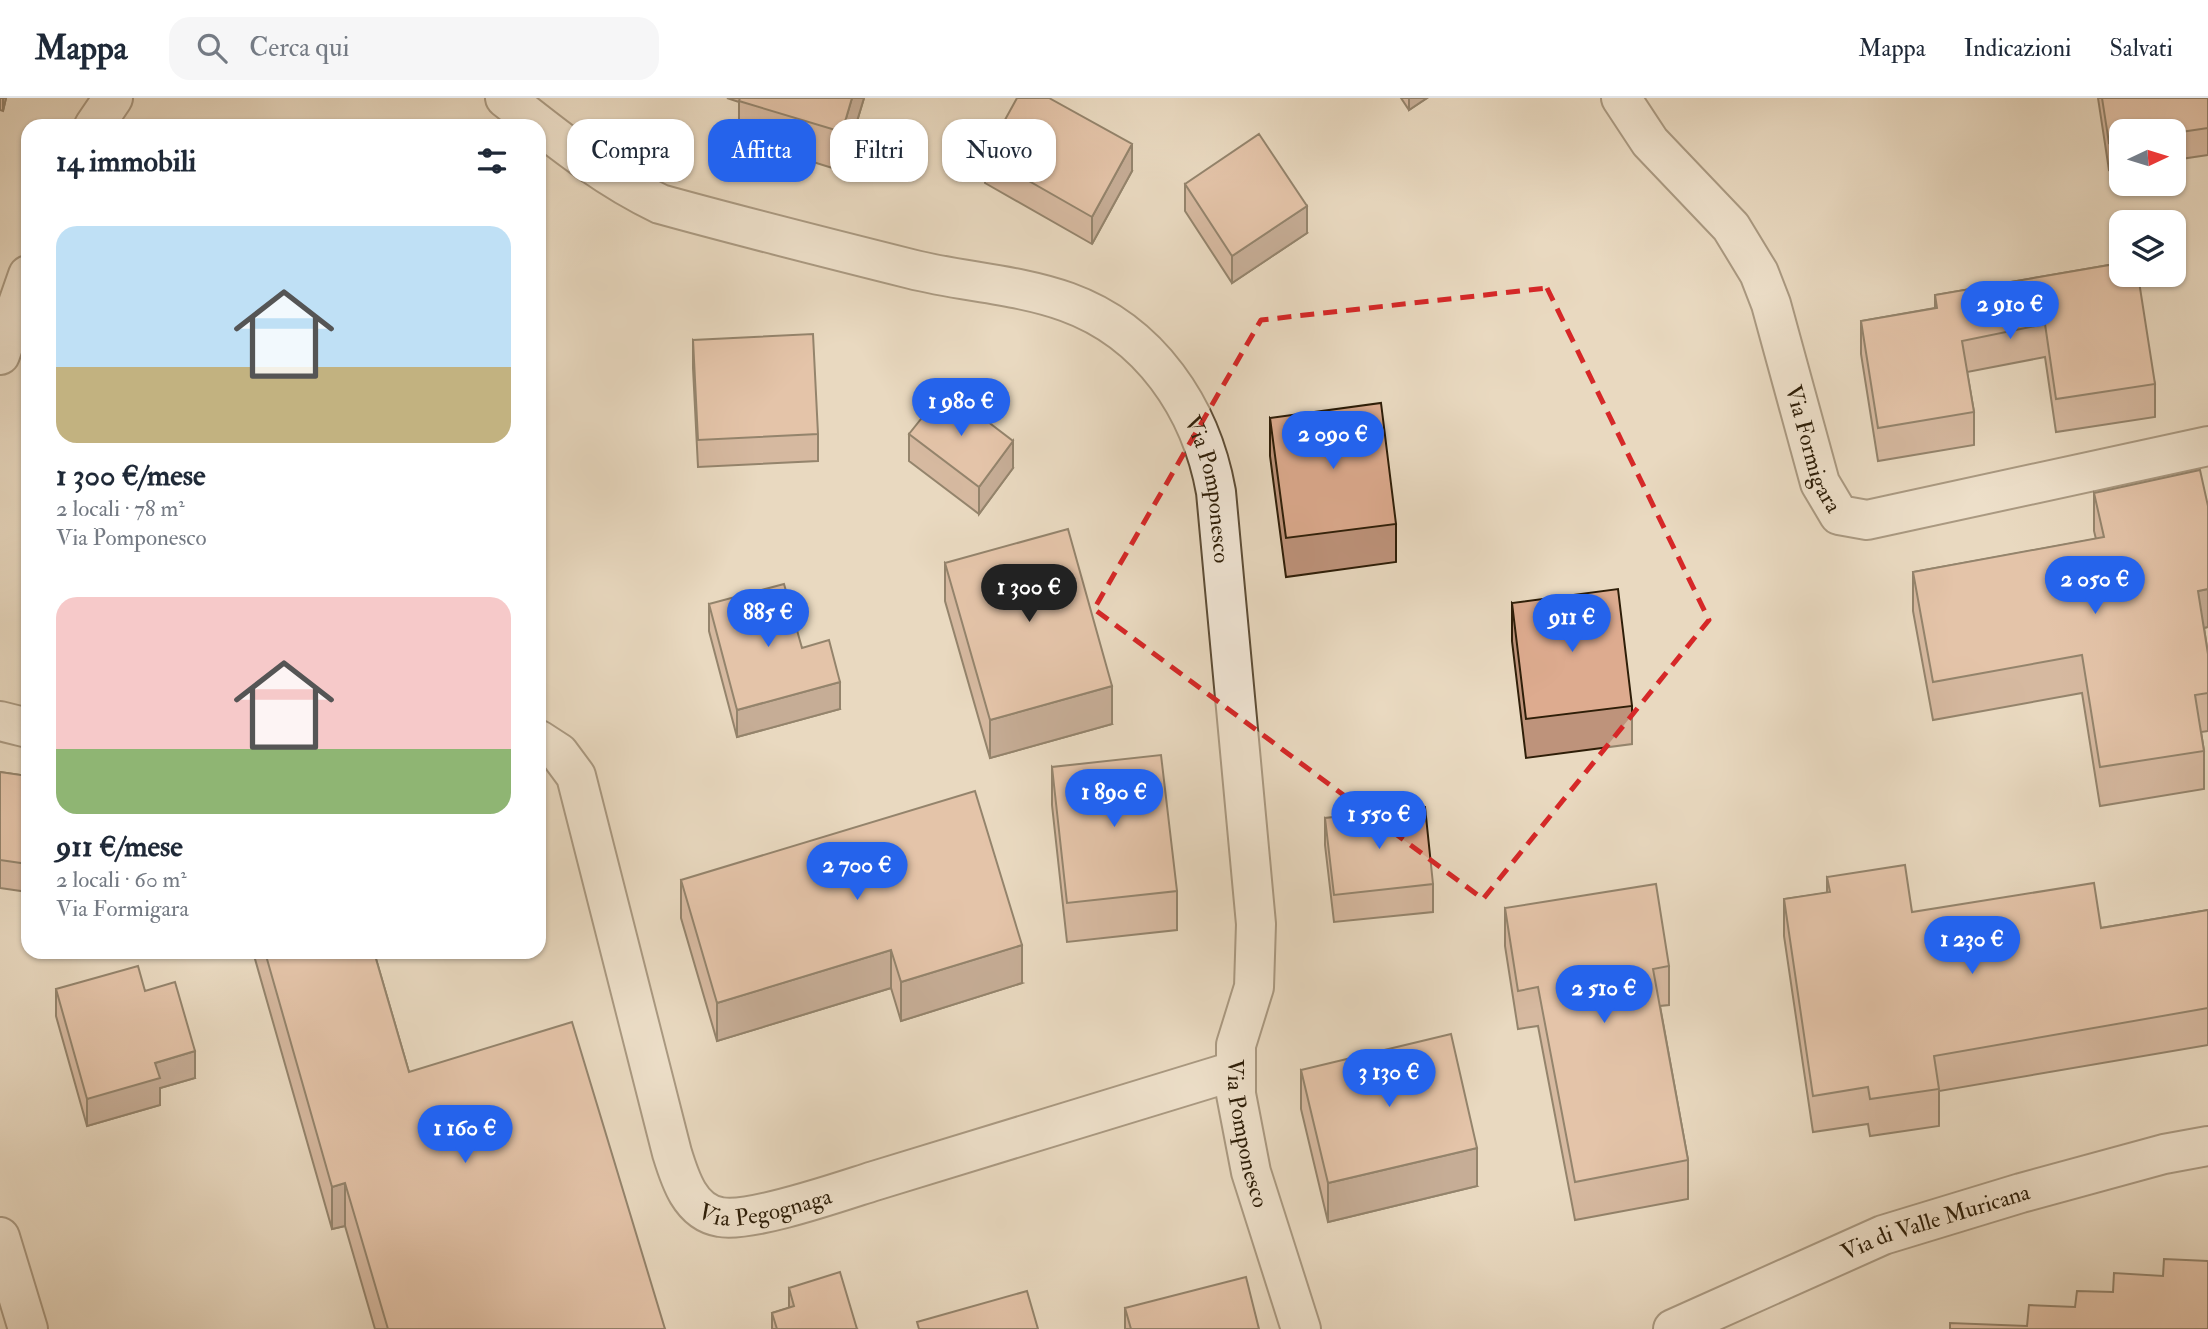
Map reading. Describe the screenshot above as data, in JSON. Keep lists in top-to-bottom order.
{
  "streets": {
    "street": [
      "Via Formigara",
      "Via Pomponesco",
      "Via Pegognaga",
      "Via di Valle Muricana"
    ]
  },
  "crossings": [
    ["Via Pomponesco", "Via Pegognaga"]
  ],
  "north": "right",
  "page": {
    "header": "Mappa",
    "search": "Cerca qui",
    "nav": ["Mappa", "Indicazioni", "Salvati"],
    "chip": [
      "Compra",
      "Affitta",
      "Filtri",
      "Nuovo"
    ],
    "heading": "14 immobili",
    "list": [
      {
        "name": "1 300 €/mese",
        "note": "2 locali · 78 m² · Via Pomponesco"
      },
      {
        "name": "911 €/mese",
        "note": "2 locali · 60 m² · Via Formigara"
      }
    ],
    "price": [
      "2 910 €",
      "1 980 €",
      "2 090 €",
      "2 050 €",
      "1 300 €",
      "885 €",
      "911 €",
      "1 890 €",
      "1 550 €",
      "2 700 €",
      "1 230 €",
      "2 510 €",
      "3 130 €",
      "1 160 €"
    ]
  }
}
